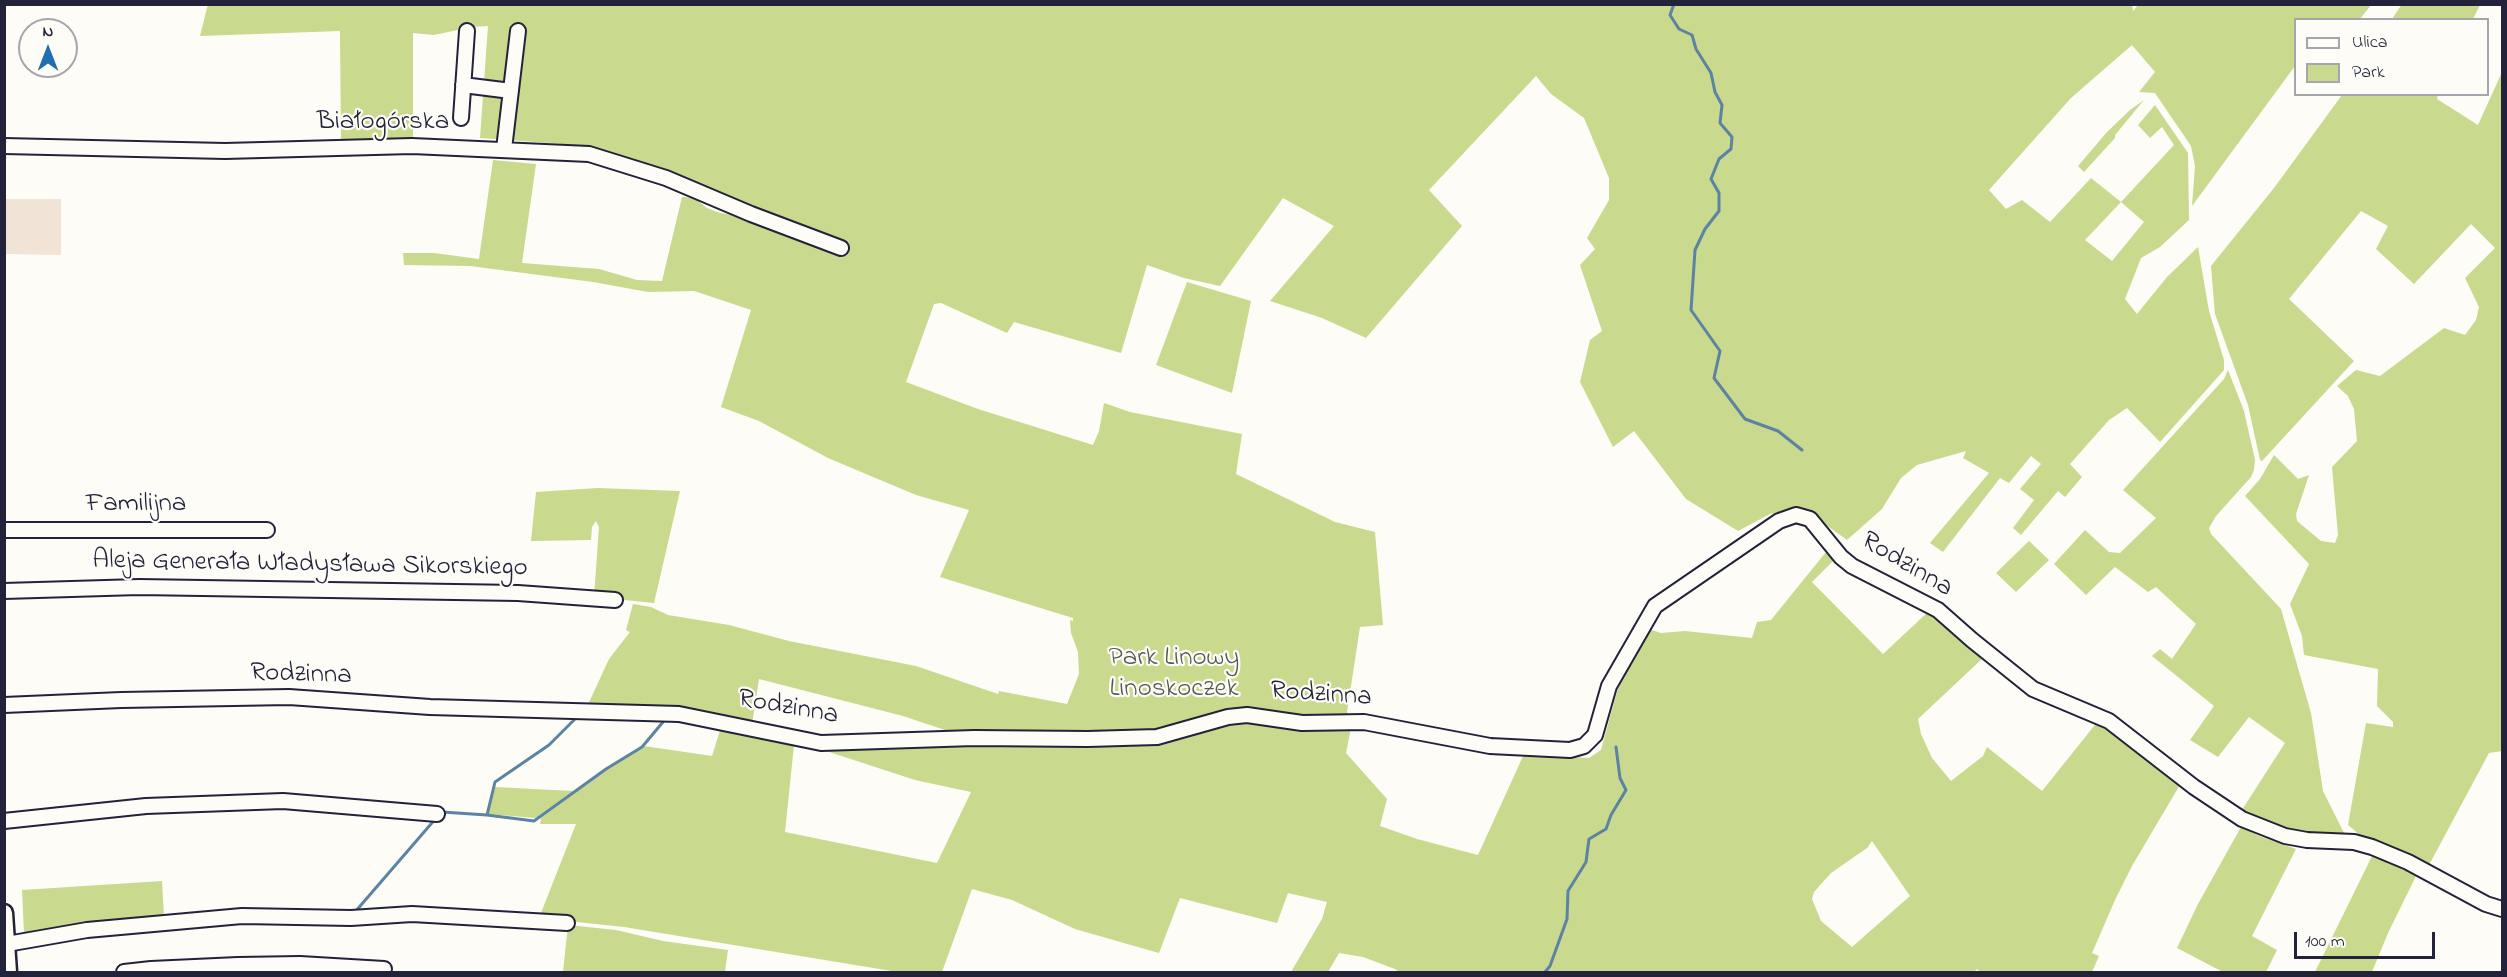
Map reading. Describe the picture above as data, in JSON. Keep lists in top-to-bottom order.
{
  "streets": {
    "street": [
      "Białogórska",
      "Familijna",
      "Aleja Generała Władysława Sikorskiego",
      "Rodzinna"
    ]
  },
  "parks": ["Park Linowy Linoskoczek"],
  "legend": ["Ulica", "Park"],
  "scale_bar": "100 m",
  "north": "top"
}
